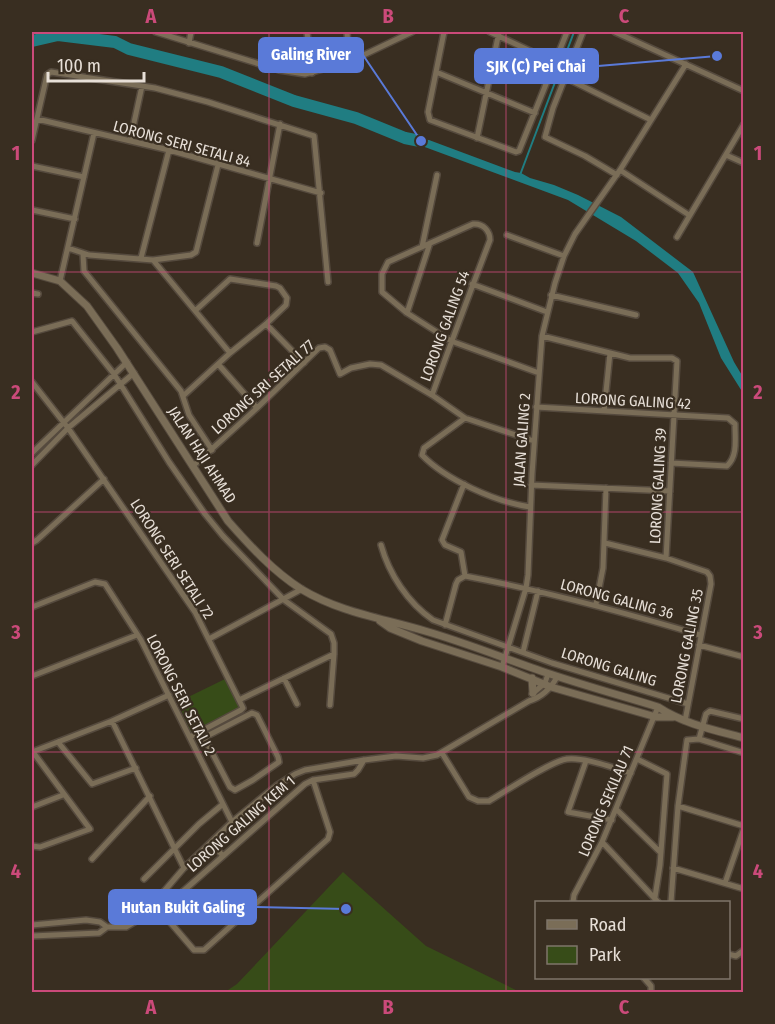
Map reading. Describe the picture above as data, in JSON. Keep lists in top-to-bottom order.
{
  "streets": {
    "street": [
      "LORONG SERI SETALI 84",
      "LORONG GALING 54",
      "LORONG SRI SETALI 77",
      "LORONG GALING 42",
      "JALAN GALING 2",
      "JALAN HAJI AHMAD",
      "LORONG GALING 39",
      "LORONG SERI SETALI 72",
      "LORONG GALING 36",
      "LORONG GALING 35",
      "LORONG GALING",
      "LORONG SERI SETALI 2",
      "LORONG SEKILAU 71",
      "LORONG GALING KEM 1"
    ]
  },
  "crossings": [
    ["LORONG GALING 54", "LORONG SRI SETALI 77"],
    ["LORONG SRI SETALI 77", "JALAN HAJI AHMAD"],
    ["LORONG GALING 42", "JALAN GALING 2"],
    ["LORONG GALING 42", "LORONG GALING 39"],
    ["JALAN GALING 2", "JALAN HAJI AHMAD"],
    ["JALAN GALING 2", "LORONG GALING 36"],
    ["JALAN GALING 2", "LORONG GALING"],
    ["JALAN HAJI AHMAD", "LORONG GALING 35"],
    ["JALAN HAJI AHMAD", "LORONG SEKILAU 71"],
    ["LORONG GALING 39", "LORONG GALING 35"],
    ["LORONG SERI SETALI 72", "LORONG SERI SETALI 2"],
    ["LORONG GALING 36", "LORONG GALING 35"],
    ["LORONG GALING 35", "LORONG GALING"]
  ],
  "places": ["SJK (C) Pei Chai", "Galing River", "Hutan Bukit Galing"],
  "legend": ["Road", "Park"],
  "scale_bar": "100 m",
  "grid": {
    "columns": ["A", "B", "C"],
    "rows": [
      "1",
      "2",
      "3",
      "4"
    ]
  }
}
